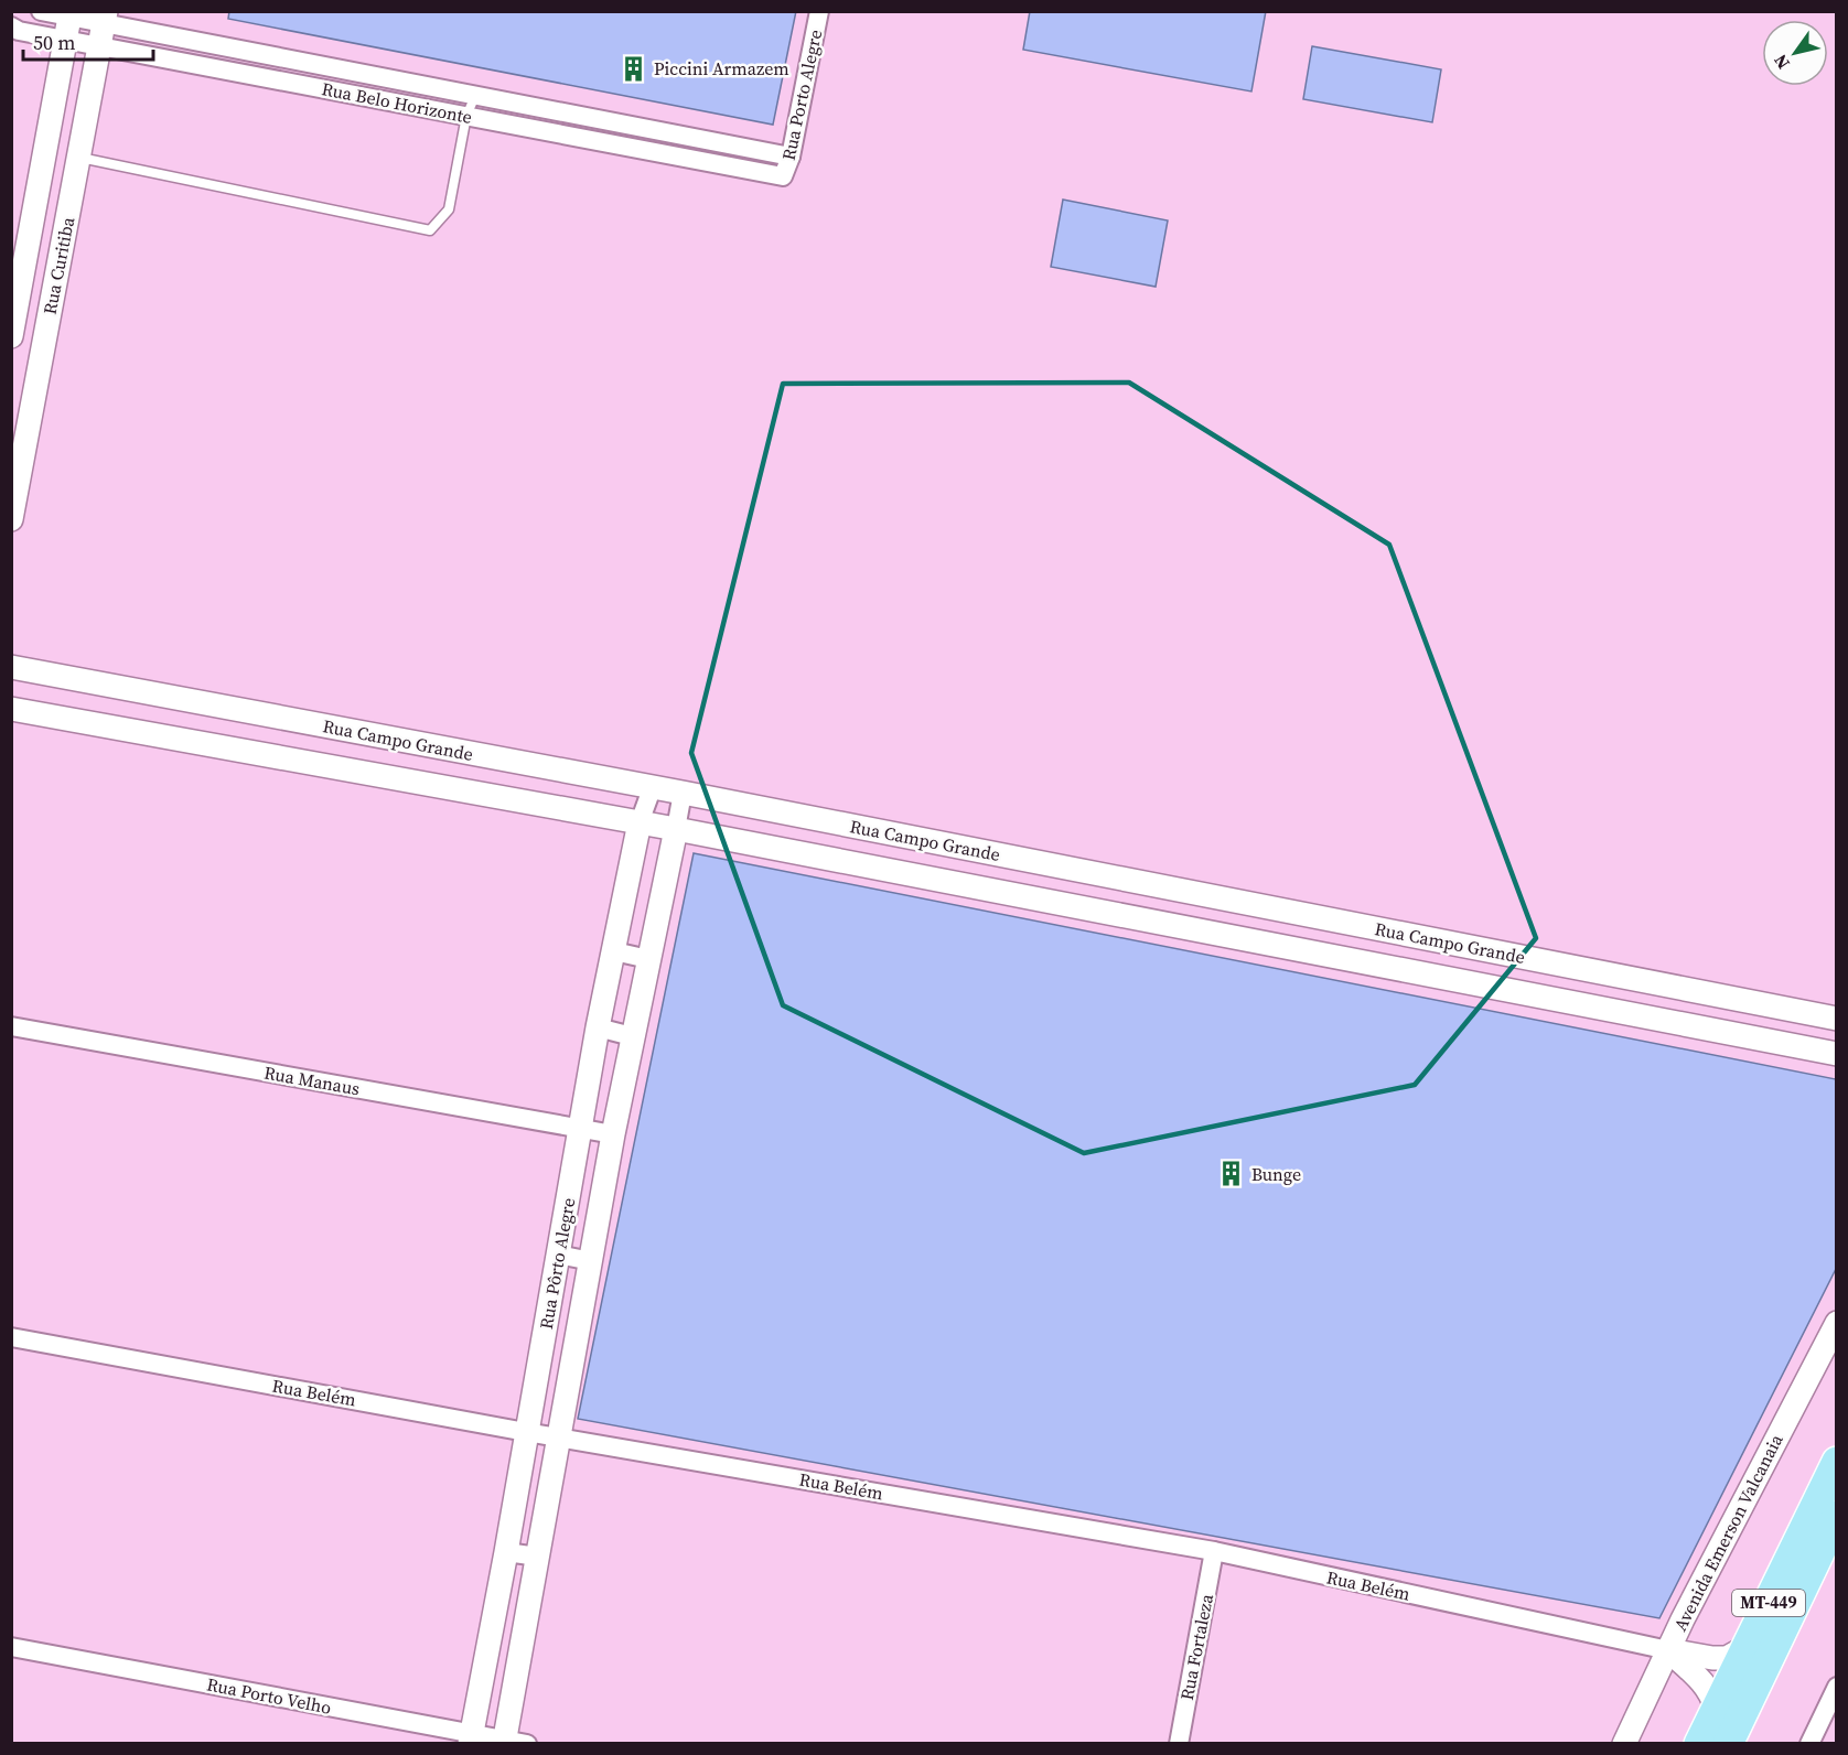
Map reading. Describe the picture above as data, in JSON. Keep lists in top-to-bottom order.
{
  "streets": {
    "main road": ["MT-449"],
    "street": [
      "Rua Porto Alegre",
      "Rua Belo Horizonte",
      "Rua Curitiba",
      "Rua Campo Grande",
      "Rua Manaus",
      "Rua Pôrto Alegre",
      "Rua Belém",
      "Avenida Emerson Valcanaia",
      "Rua Fortaleza",
      "Rua Porto Velho"
    ]
  },
  "crossings": [
    ["Rua Porto Alegre", "Rua Belo Horizonte"],
    ["Rua Belo Horizonte", "Rua Curitiba"],
    ["Rua Campo Grande", "Rua Pôrto Alegre"],
    ["Rua Manaus", "Rua Pôrto Alegre"],
    ["Rua Pôrto Alegre", "Rua Belém"],
    ["Rua Pôrto Alegre", "Rua Porto Velho"],
    ["Rua Belém", "Avenida Emerson Valcanaia"],
    ["Rua Belém", "Rua Fortaleza"]
  ],
  "places": {
    "building": ["Piccini Armazem", "Bunge"]
  },
  "scale_bar": "50 m",
  "north": "bottom left"
}
